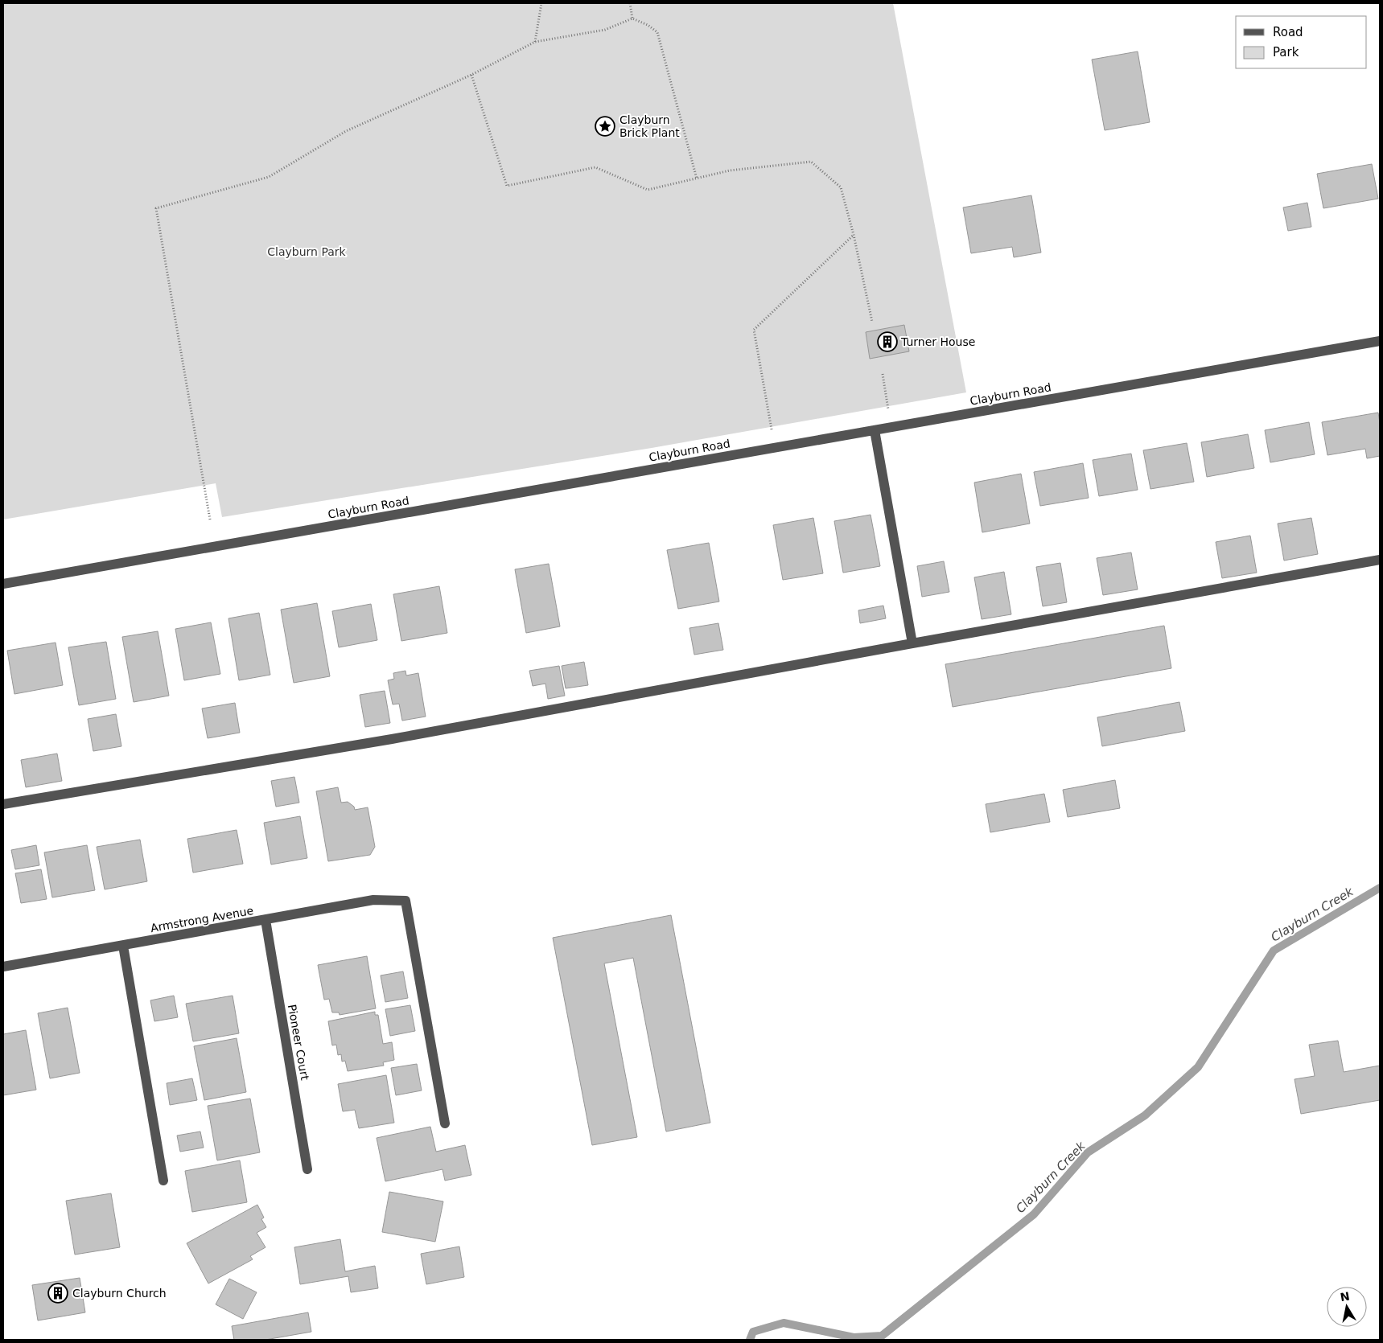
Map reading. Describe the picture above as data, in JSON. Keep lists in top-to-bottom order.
{
  "streets": {
    "street": ["Clayburn Road", "Armstrong Avenue", "Pioneer Court"]
  },
  "crossings": [
    ["Armstrong Avenue", "Pioneer Court"]
  ],
  "water": ["Clayburn Creek"],
  "parks": ["Clayburn Park"],
  "places": {
    "place": ["Clayburn Brick Plant"],
    "building": ["Turner House", "Clayburn Church"]
  },
  "legend": ["Road", "Park"],
  "north": "top"
}
